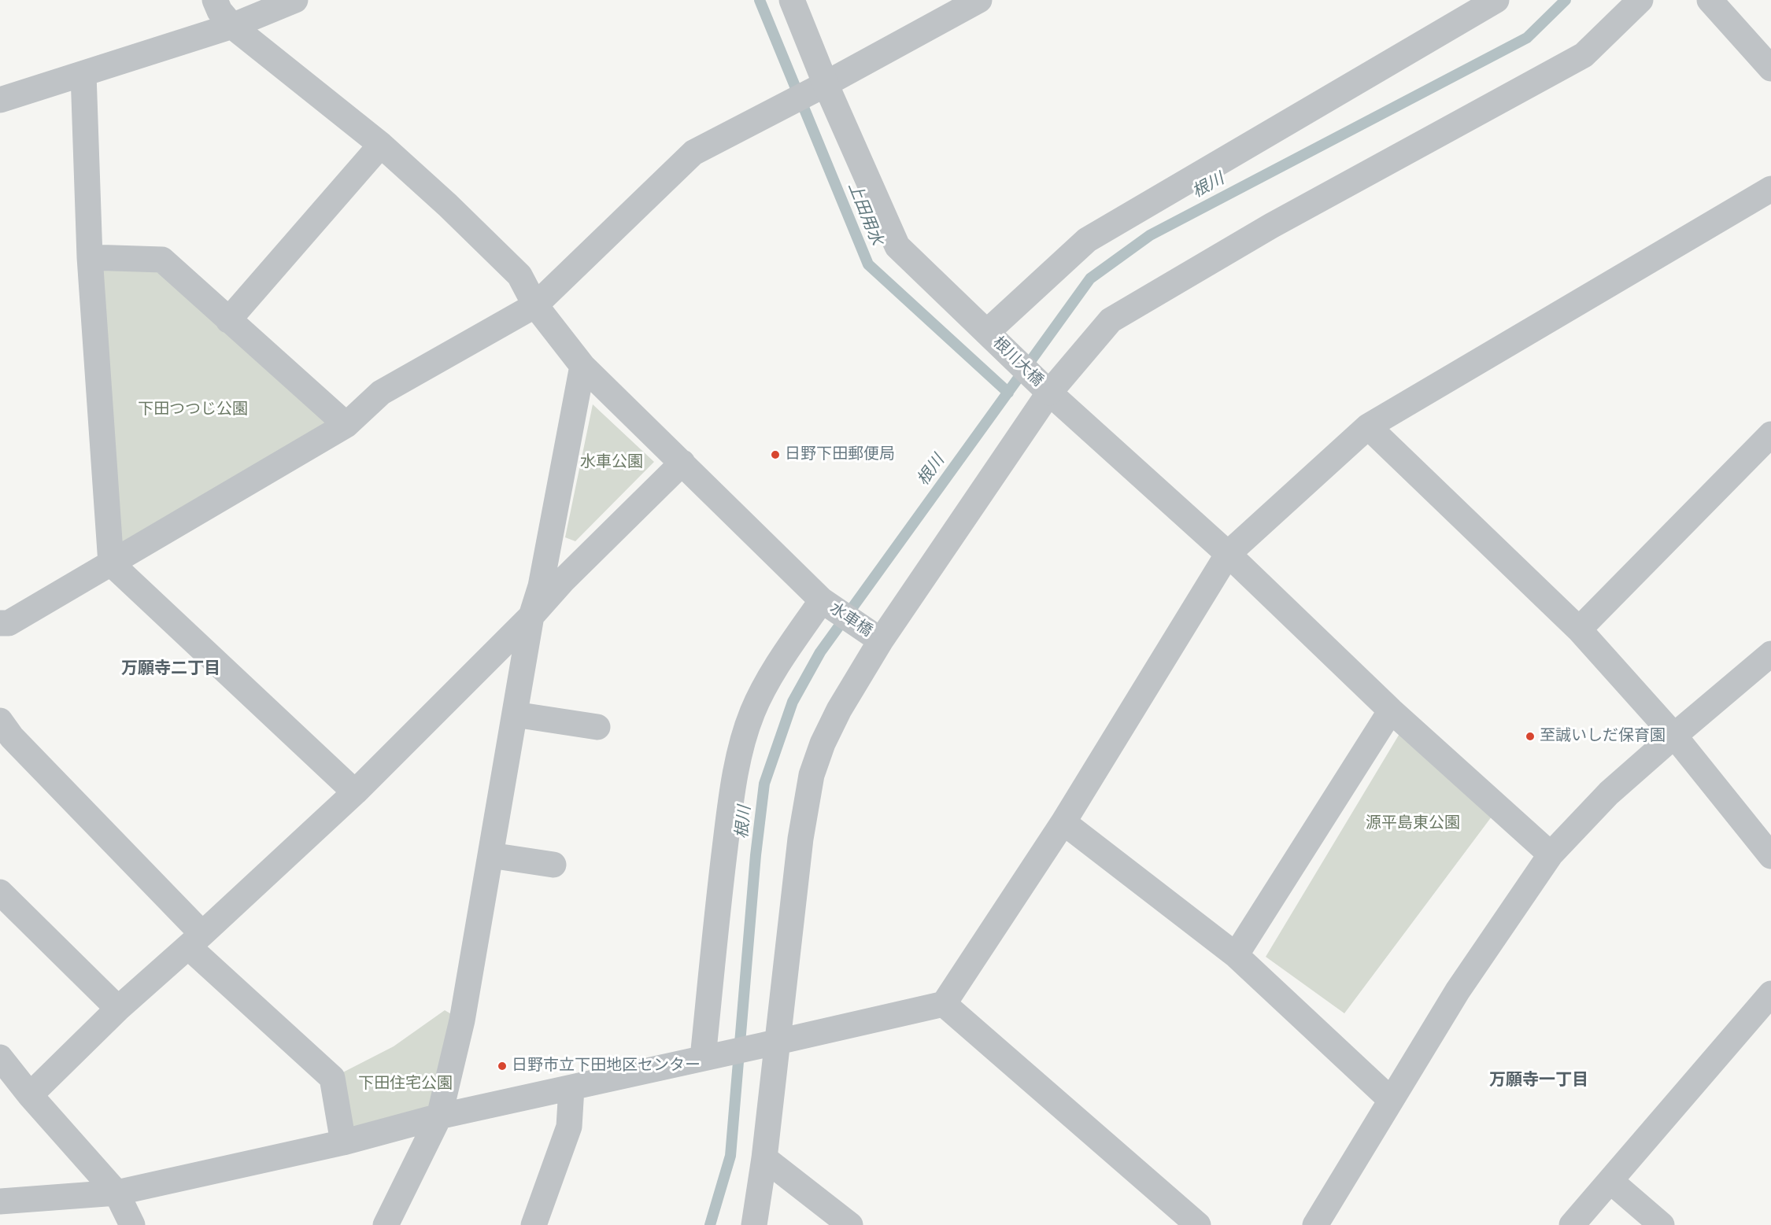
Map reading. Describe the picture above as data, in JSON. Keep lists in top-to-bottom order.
{
  "streets": {
    "street": ["根川大橋", "水車橋"]
  },
  "districts": ["万願寺二丁目", "万願寺一丁目"],
  "water": ["根川", "上田用水"],
  "parks": [
    "下田つつじ公園",
    "水車公園",
    "源平島東公園",
    "下田住宅公園"
  ],
  "places": ["日野下田郵便局", "至誠いしだ保育園", "日野市立下田地区センター"]
}
